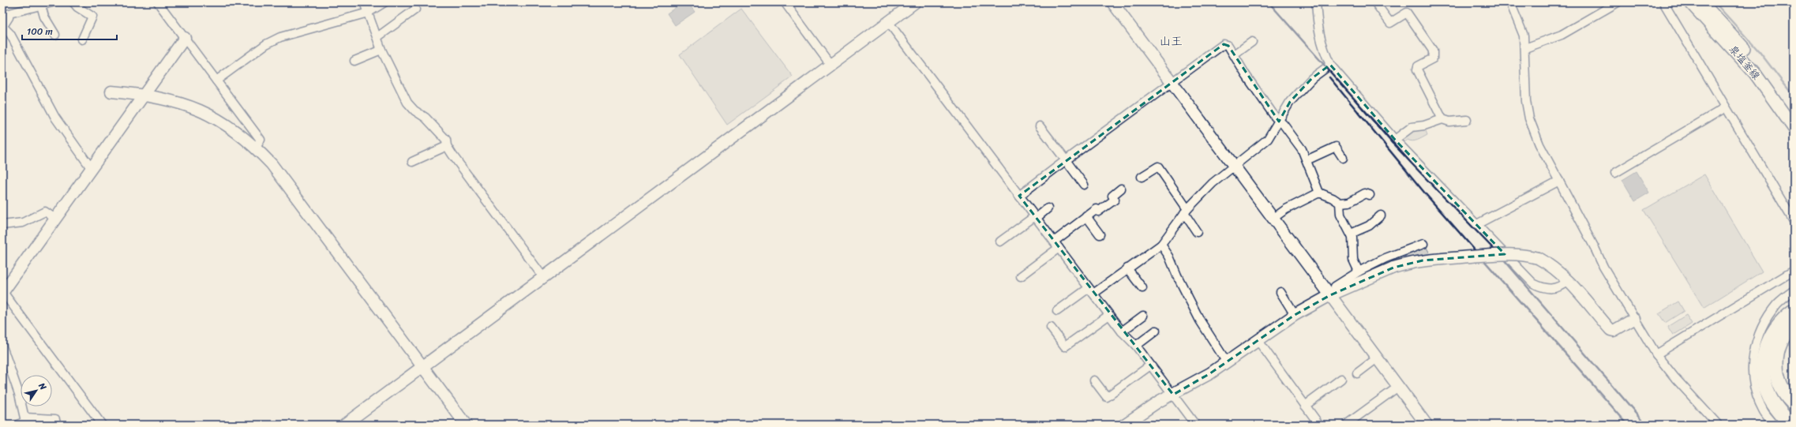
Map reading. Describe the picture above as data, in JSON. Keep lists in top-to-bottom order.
{
  "streets": {
    "main road": ["泉塩釜線"]
  },
  "districts": ["山王"],
  "scale_bar": "100 m",
  "north": "top right"
}
